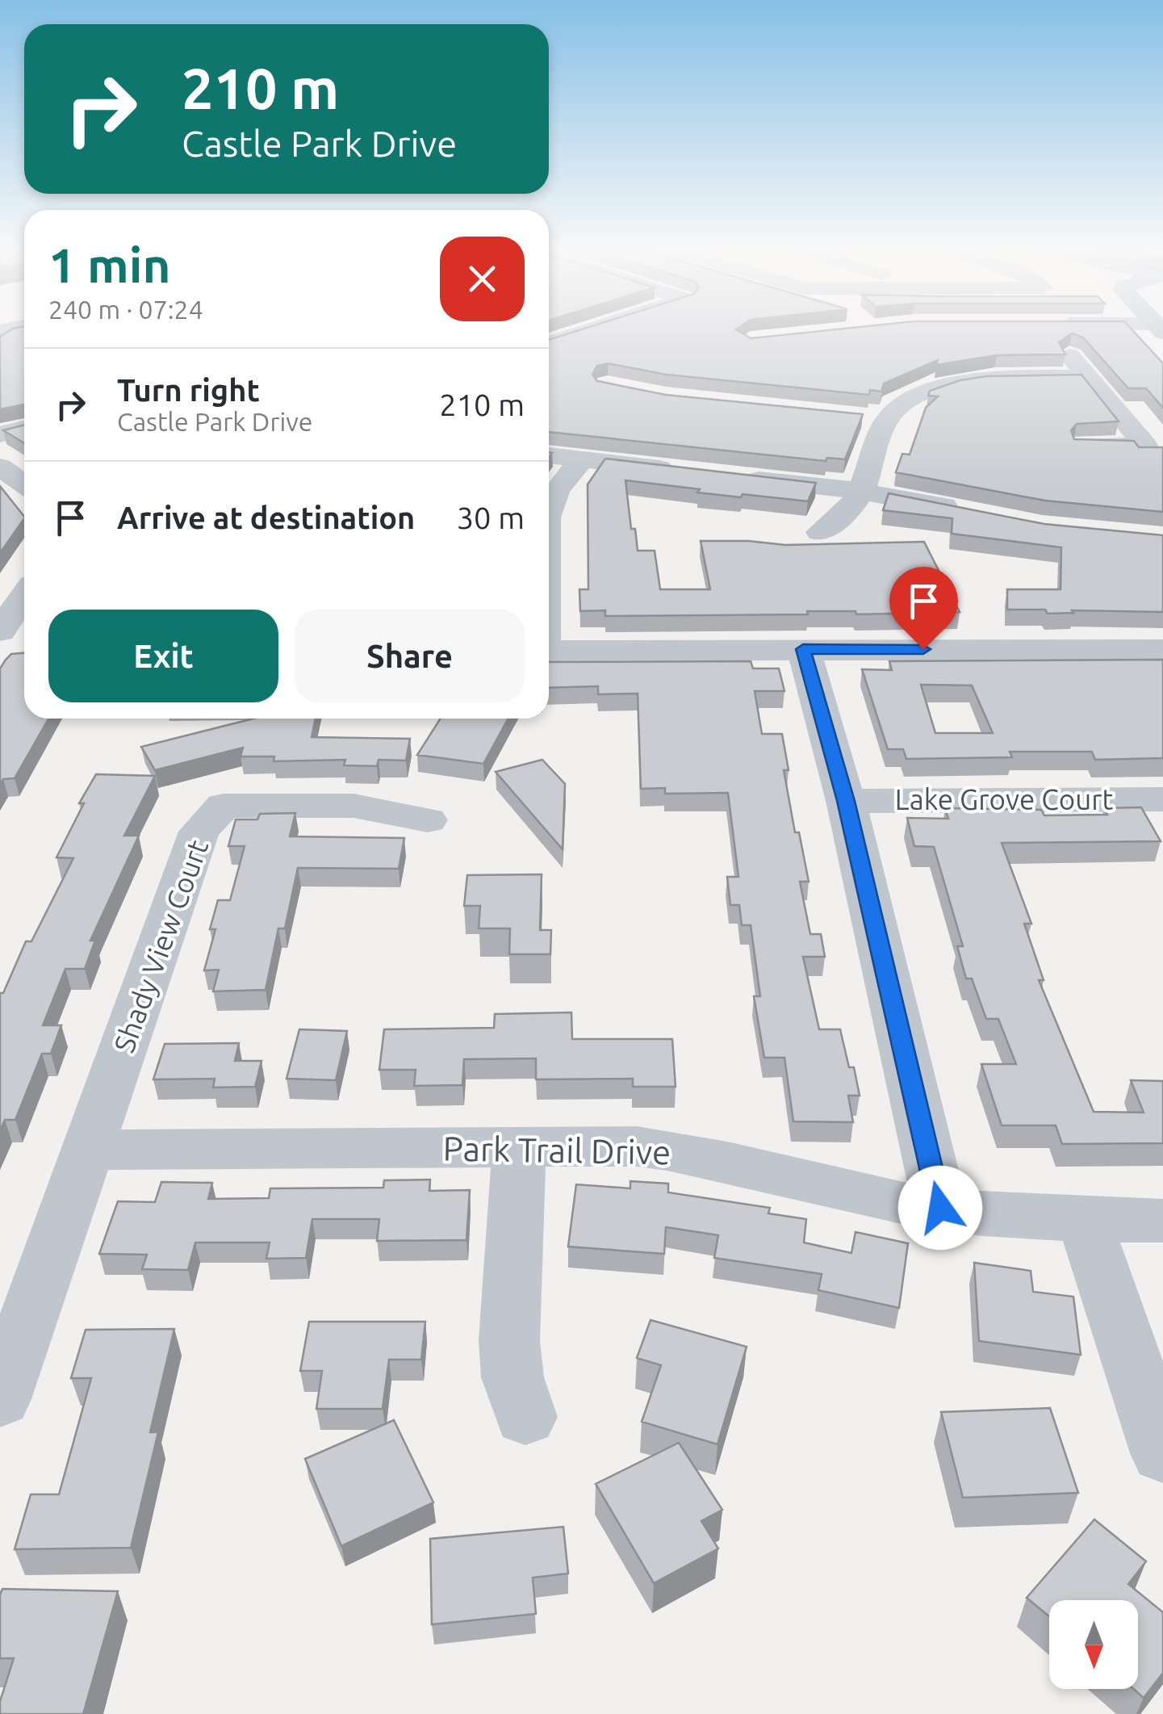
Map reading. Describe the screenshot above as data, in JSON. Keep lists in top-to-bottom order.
{
  "streets": {
    "street": ["Lake Grove Court", "Shady View Court", "Park Trail Drive"]
  },
  "crossings": [
    ["Shady View Court", "Park Trail Drive"]
  ],
  "north": "bottom",
  "page": {
    "turn": ["210 m", "Castle Park Drive"],
    "heading": ["1 min", "240 m · 07:24"],
    "list": [
      {
        "name": "Turn right",
        "note": "Castle Park Drive",
        "value": "210 m"
      },
      {
        "name": "Arrive at destination",
        "value": "30 m"
      }
    ],
    "buttons": ["Exit", "Share"]
  }
}
